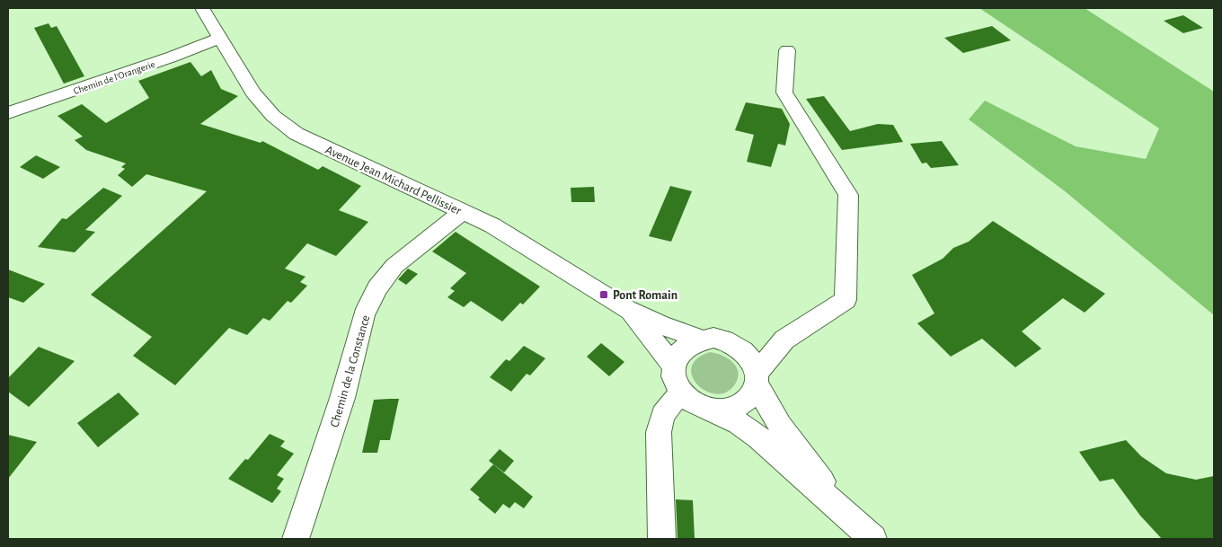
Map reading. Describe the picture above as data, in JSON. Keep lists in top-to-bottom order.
{
  "streets": {
    "street": ["Chemin de l'Orangerie", "Avenue Jean Michard Pellissier", "Chemin de la Constance"]
  },
  "crossings": [
    ["Chemin de l'Orangerie", "Avenue Jean Michard Pellissier"],
    ["Avenue Jean Michard Pellissier", "Chemin de la Constance"]
  ],
  "places": {
    "transit": ["Pont Romain"]
  }
}
